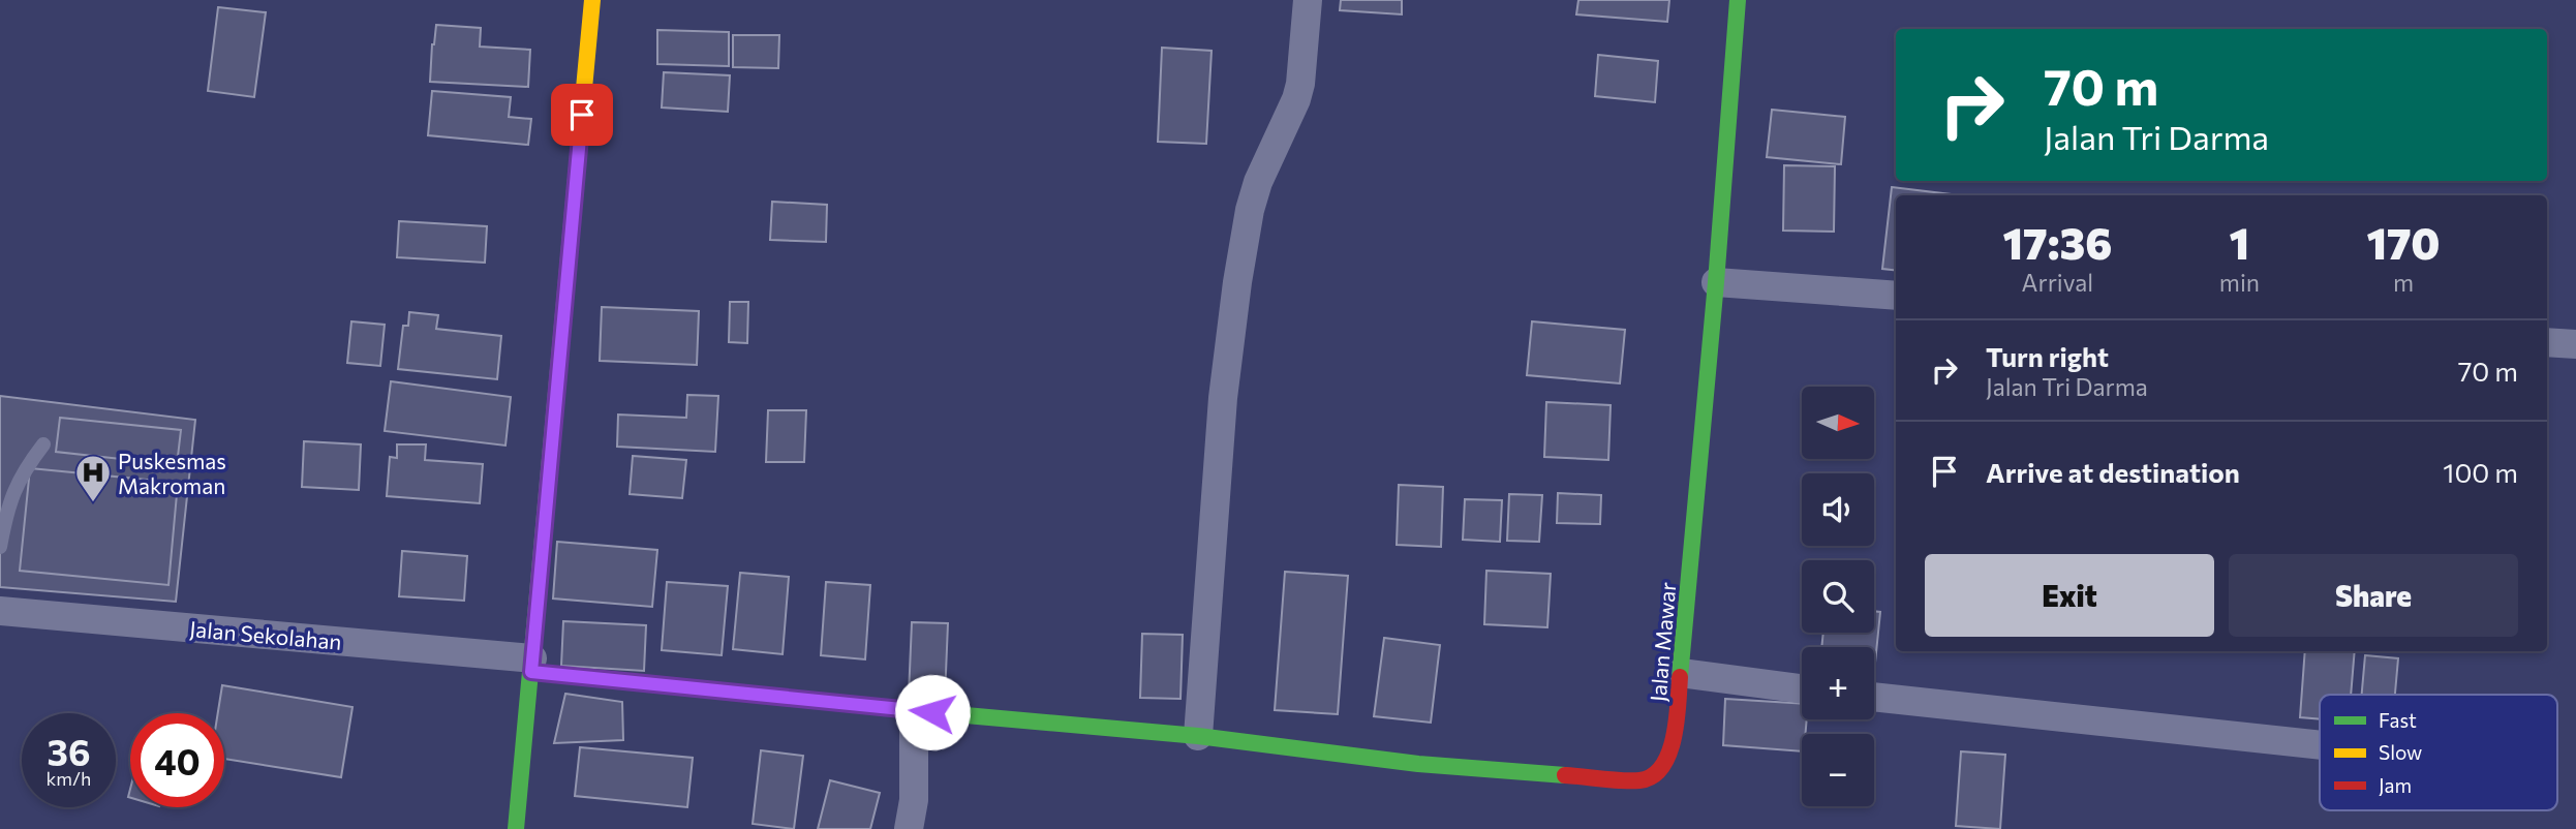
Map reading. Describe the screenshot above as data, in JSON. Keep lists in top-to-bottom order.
{
  "streets": {
    "street": ["Jalan Sekolahan", "Jalan Mawar"]
  },
  "crossings": [
    ["Jalan Sekolahan", "Jalan Mawar"]
  ],
  "places": {
    "hospital": ["Puskesmas Makroman"]
  },
  "legend": ["Fast", "Slow", "Jam"],
  "north": "right",
  "page": {
    "turn": ["70 m", "Jalan Tri Darma"],
    "eta": [
      "17:36",
      "Arrival",
      "1",
      "min",
      "170",
      "m"
    ],
    "list": [
      {
        "name": "Turn right",
        "note": "Jalan Tri Darma",
        "value": "70 m"
      },
      {
        "name": "Arrive at destination",
        "value": "100 m"
      }
    ],
    "map_buttons": ["+", "−"],
    "buttons": ["Exit", "Share"],
    "speed": "36 km/h",
    "limit": "40"
  }
}
